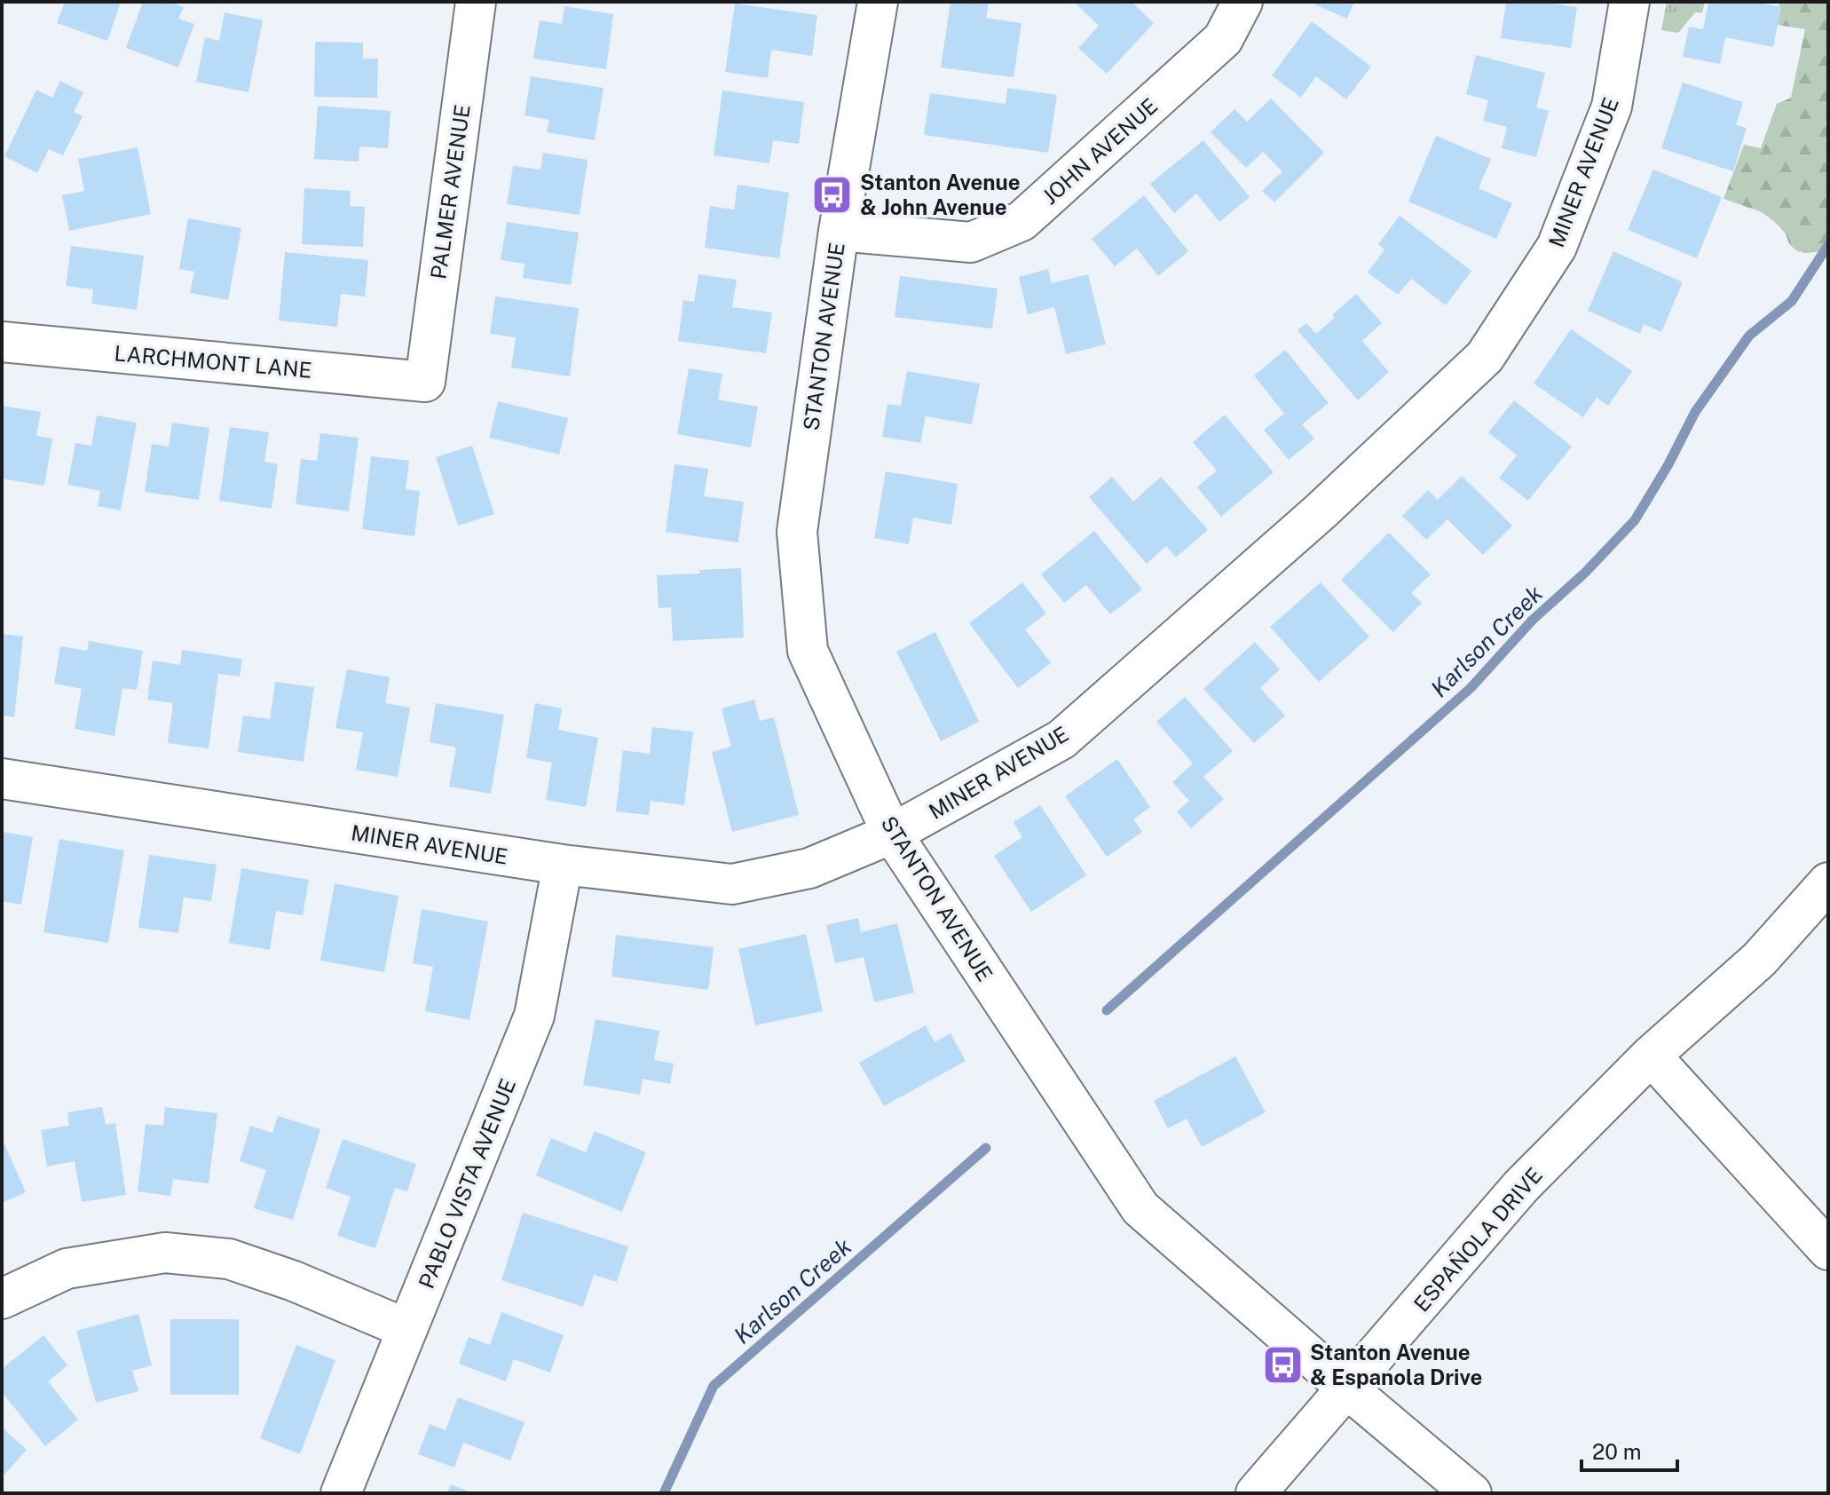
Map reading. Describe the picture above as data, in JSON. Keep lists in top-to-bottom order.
{
  "streets": {
    "street": [
      "JOHN AVENUE",
      "MINER AVENUE",
      "PALMER AVENUE",
      "STANTON AVENUE",
      "LARCHMONT LANE",
      "PABLO VISTA AVENUE",
      "ESPAÑOLA DRIVE"
    ]
  },
  "crossings": [
    ["JOHN AVENUE", "STANTON AVENUE"],
    ["MINER AVENUE", "STANTON AVENUE"],
    ["MINER AVENUE", "PABLO VISTA AVENUE"],
    ["PALMER AVENUE", "LARCHMONT LANE"],
    ["STANTON AVENUE", "ESPAÑOLA DRIVE"]
  ],
  "water": ["Karlson Creek"],
  "places": {
    "bus stop": ["Stanton Avenue & John Avenue", "Stanton Avenue & Espanola Drive"]
  },
  "scale_bar": "20 m"
}
